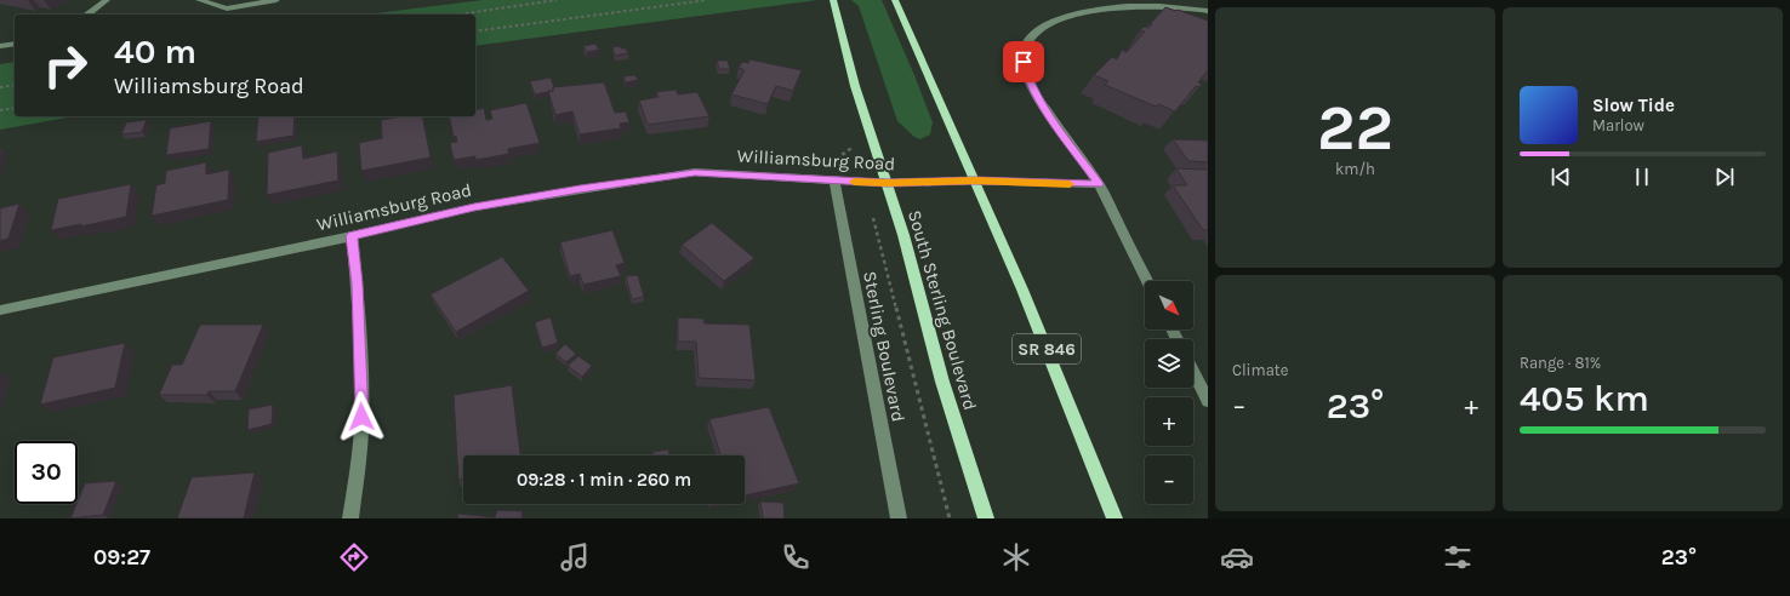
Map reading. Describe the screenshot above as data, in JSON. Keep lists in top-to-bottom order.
{
  "streets": {
    "main road": ["South Sterling Boulevard", "SR 846"],
    "street": ["Williamsburg Road", "Sterling Boulevard"]
  },
  "crossings": [
    ["Williamsburg Road", "South Sterling Boulevard"],
    ["Williamsburg Road", "Sterling Boulevard"],
    ["Williamsburg Road", "SR 846"]
  ],
  "north": "bottom right",
  "page": {
    "tile": [
      ["22", "km/h"],
      "Climate",
      ["Range · 81%", "405 km"]
    ],
    "turn": ["40 m", "Williamsburg Road"],
    "song": ["Slow Tide", "Marlow"],
    "map_buttons": ["+", "−"],
    "heat": ["−", "23°", "+"],
    "limit": "30",
    "trip": "09:28 · 1 min · 260 m",
    "tabs": ["09:27", "23°"]
  }
}
